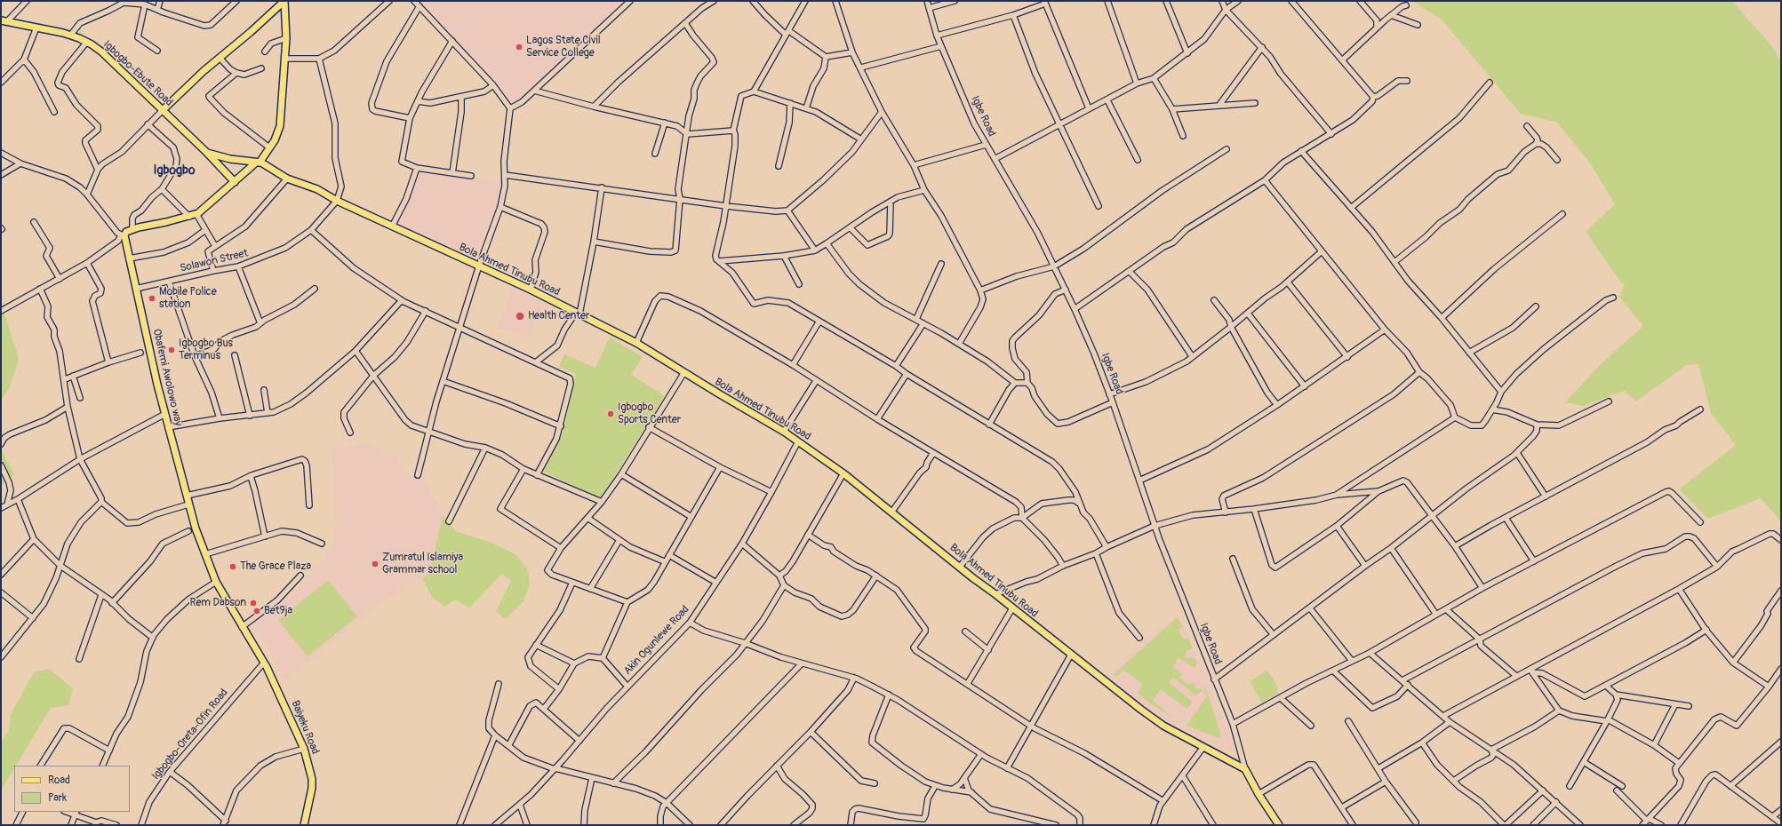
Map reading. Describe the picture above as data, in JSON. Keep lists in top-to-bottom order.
{
  "streets": {
    "main road": [
      "Igbogbo-Ebute Road",
      "Bola Ahmed Tinubu Road",
      "Obafemi Awolowo way",
      "Baiyeku Road"
    ],
    "street": [
      "Igbe Road",
      "Solawon Street",
      "Akin Ogunlewe Road",
      "Igbogbo-Oreta-Ofin Road"
    ]
  },
  "crossings": [
    ["Igbogbo-Ebute Road", "Bola Ahmed Tinubu Road"],
    ["Igbe Road", "Bola Ahmed Tinubu Road"],
    ["Solawon Street", "Bola Ahmed Tinubu Road"],
    ["Solawon Street", "Obafemi Awolowo way"],
    ["Bola Ahmed Tinubu Road", "Akin Ogunlewe Road"],
    ["Obafemi Awolowo way", "Baiyeku Road"],
    ["Obafemi Awolowo way", "Igbogbo-Oreta-Ofin Road"],
    ["Baiyeku Road", "Igbogbo-Oreta-Ofin Road"]
  ],
  "districts": ["Igbogbo"],
  "places": [
    "Lagos State Civil Service College",
    "Mobile Police station",
    "Health Center",
    "Igbogbo Bus Terminus",
    "Igbogbo Sports Center",
    "Zumratul Islamiya Grammar school",
    "The Grace Plaza",
    "Rem Dabson",
    "Bet9ja"
  ],
  "legend": ["Road", "Park"]
}
